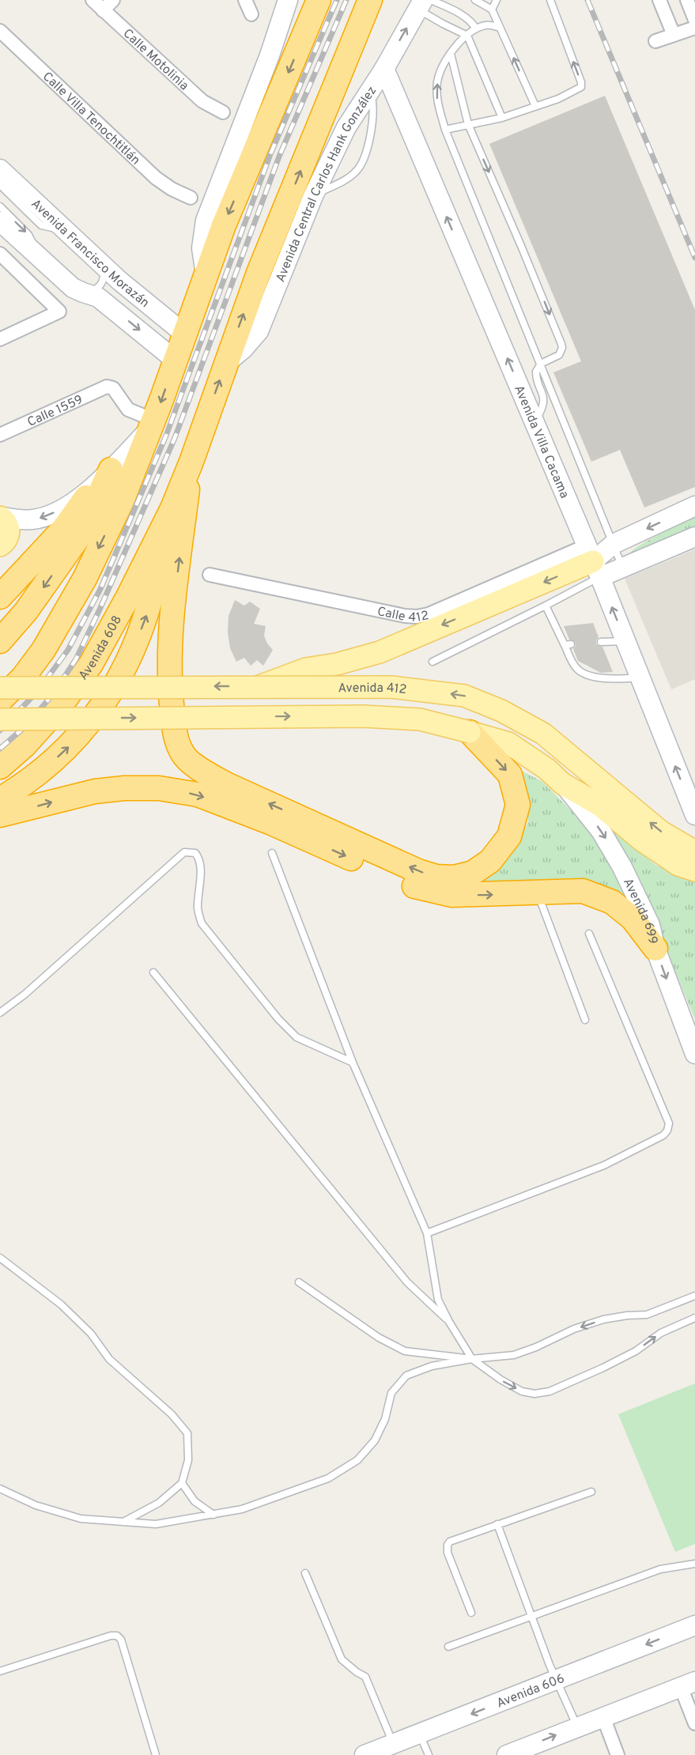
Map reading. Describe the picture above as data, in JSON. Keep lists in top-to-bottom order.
{
  "streets": {
    "highway": ["Avenida Central Carlos Hank González", "Avenida 608"],
    "main road": ["Avenida 412"],
    "street": [
      "Calle Motolinia",
      "Calle Villa Tenochtitlán",
      "Avenida Francisco Morazán",
      "Calle 1559",
      "Avenida Villa Cacama",
      "Calle 412",
      "Avenida 699",
      "Avenida 606"
    ]
  },
  "crossings": [
    ["Avenida Central Carlos Hank González", "Avenida Villa Cacama"],
    ["Avenida Central Carlos Hank González", "Avenida 608"],
    ["Avenida Villa Cacama", "Calle 412"]
  ],
  "one_way": ["Avenida Villa Cacama", "Avenida 699"]
}
